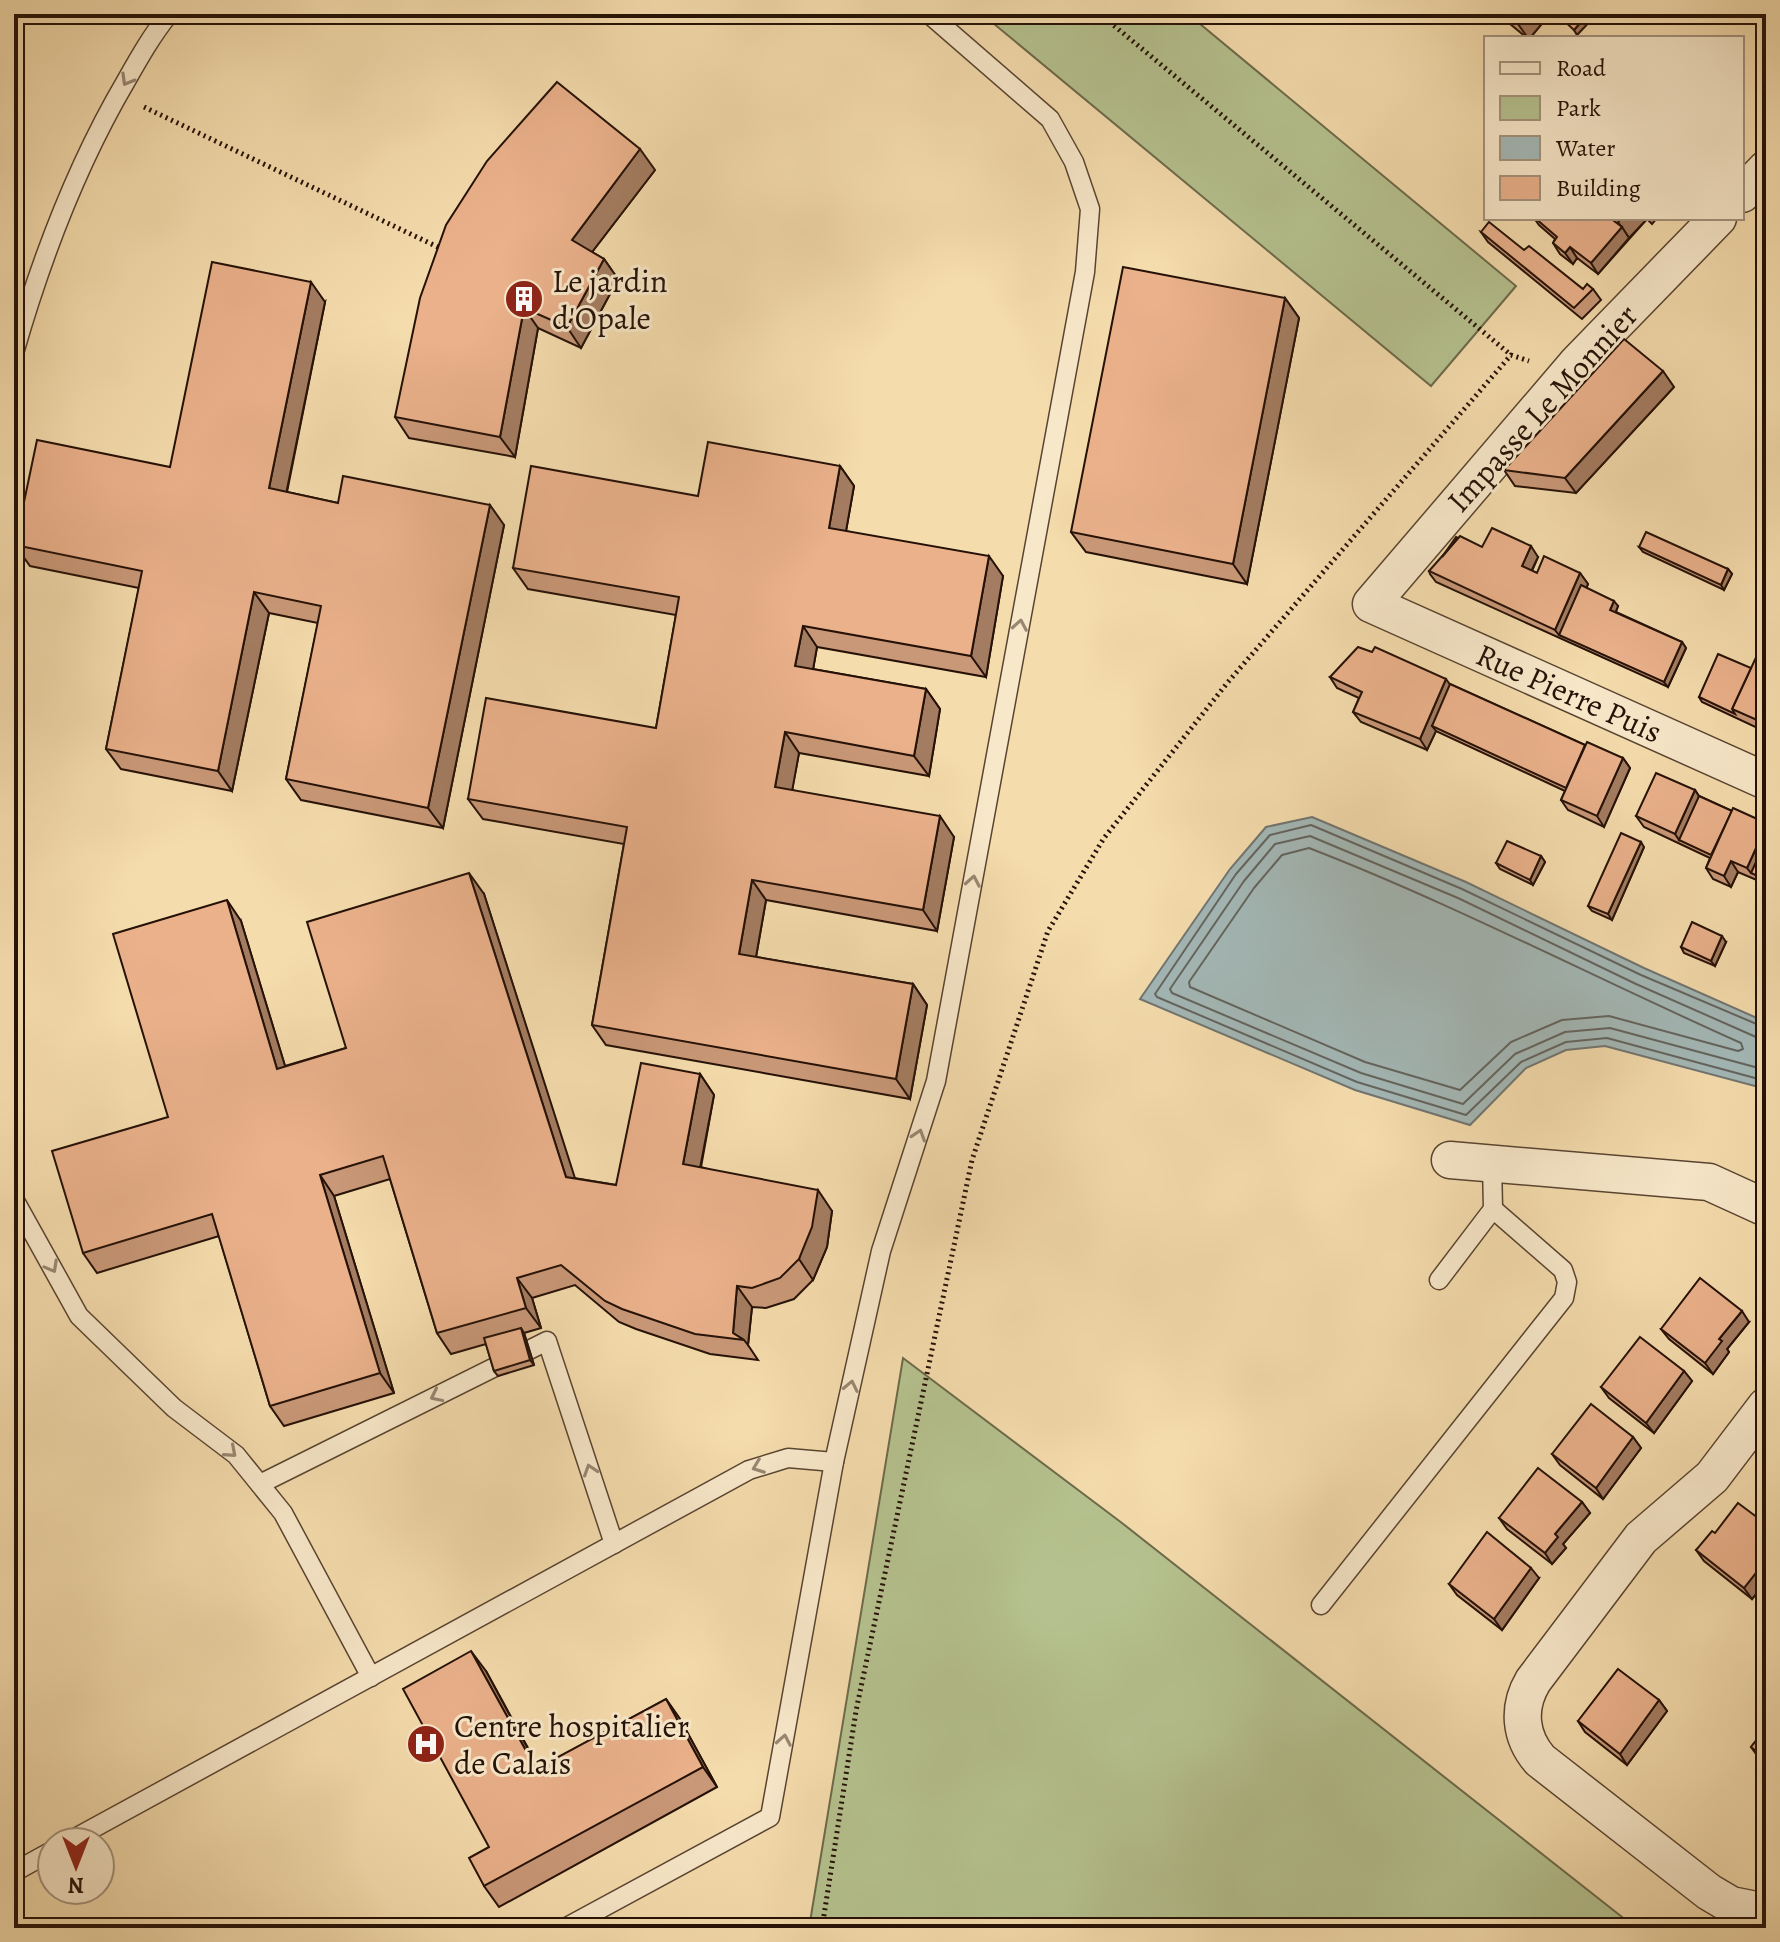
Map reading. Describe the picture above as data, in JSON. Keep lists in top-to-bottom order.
{
  "streets": {
    "street": ["Impasse Le Monnier", "Rue Pierre Puis"]
  },
  "crossings": [
    ["Impasse Le Monnier", "Rue Pierre Puis"]
  ],
  "places": {
    "building": ["Le jardin d'Opale"],
    "hospital": ["Centre hospitalier de Calais"]
  },
  "legend": [
    "Road",
    "Park",
    "Water",
    "Building"
  ],
  "north": "bottom"
}
